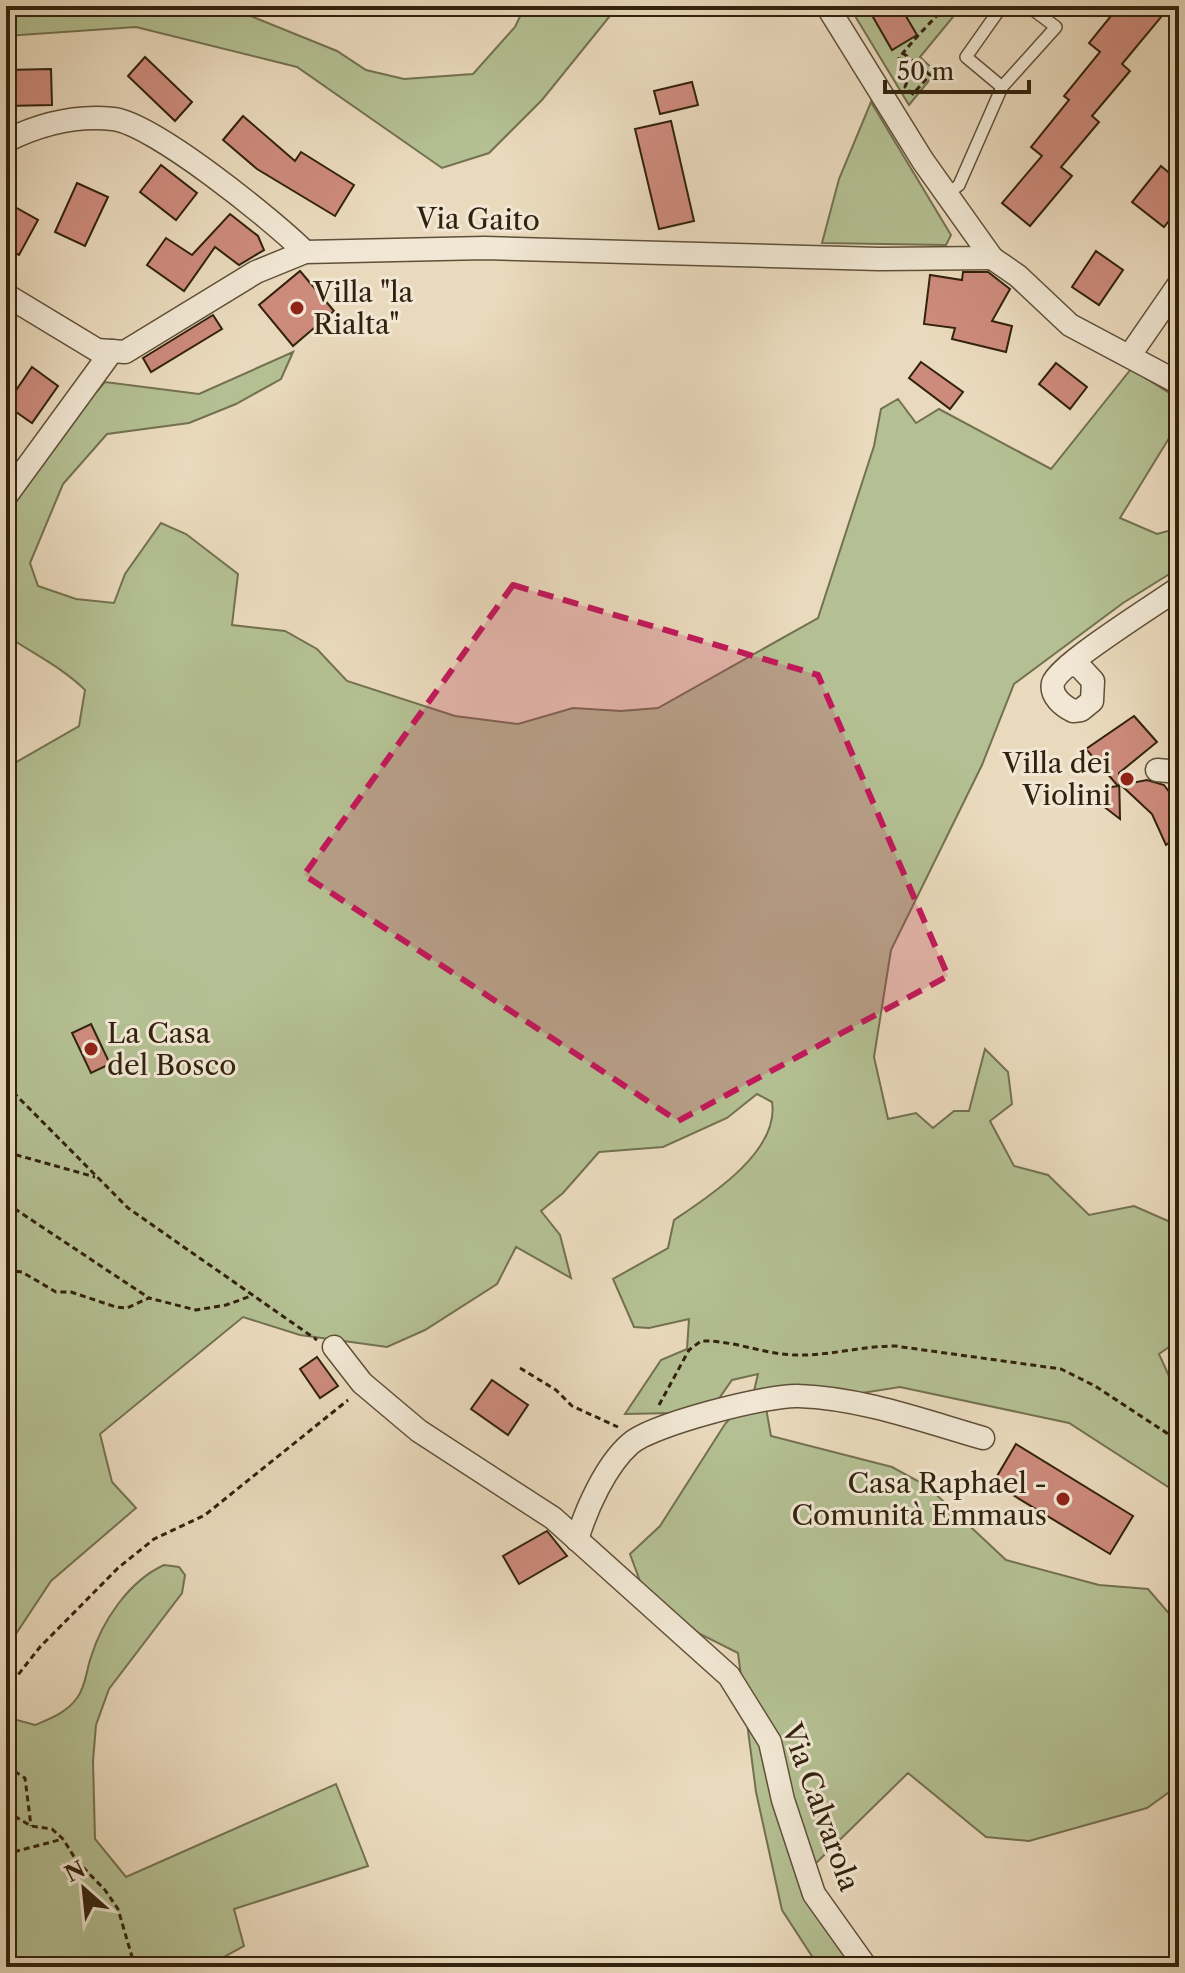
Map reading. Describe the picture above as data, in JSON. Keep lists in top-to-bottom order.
{
  "streets": {
    "street": ["Via Gaito", "Via Calvarola"]
  },
  "places": [
    "Villa \"la Rialta\"",
    "Villa dei Violini",
    "La Casa del Bosco",
    "Casa Raphael - Comunità Emmaus"
  ],
  "scale_bar": "50 m",
  "north": "top left"
}
